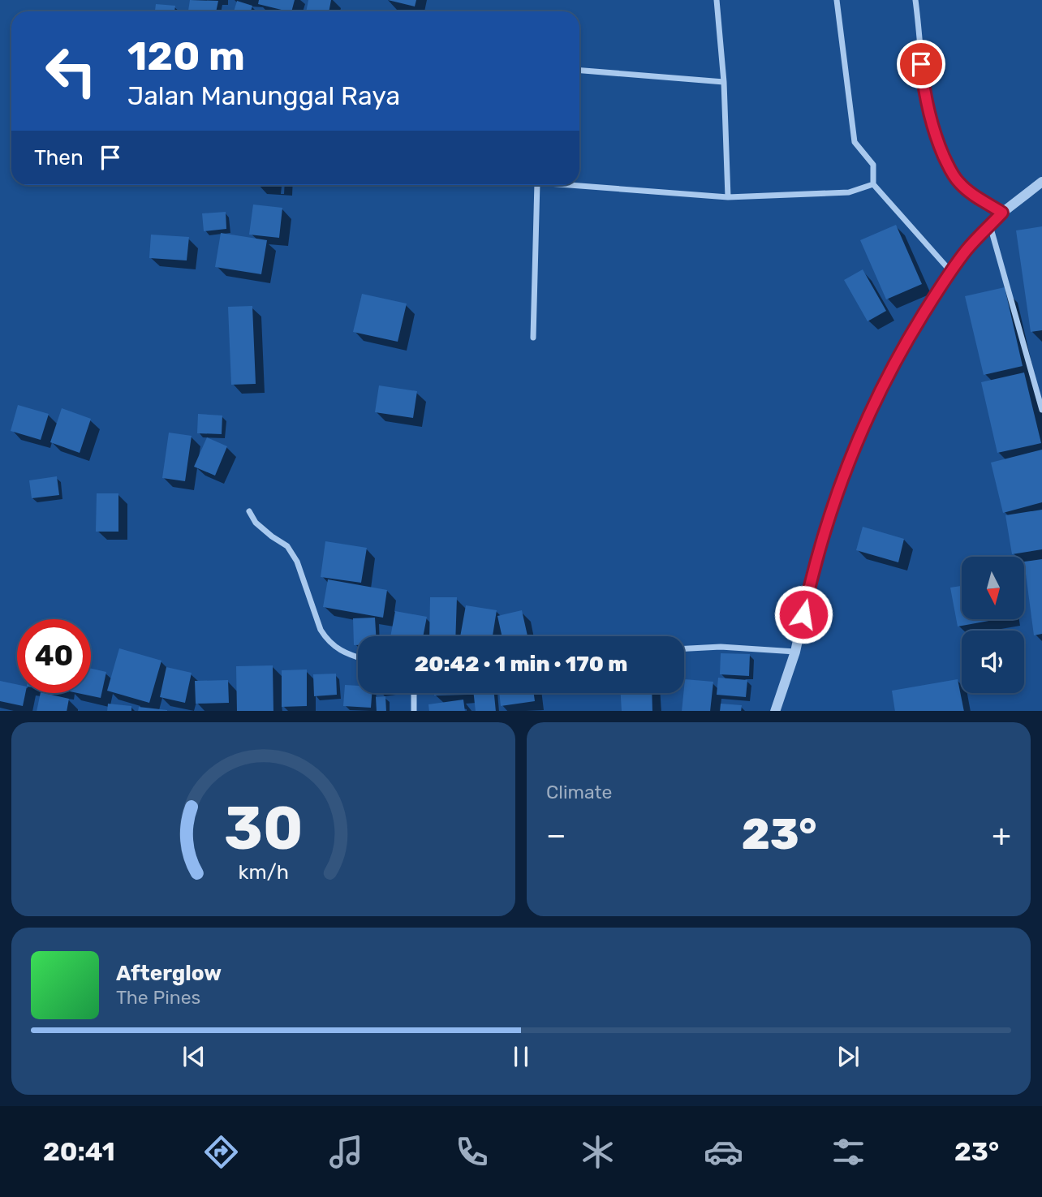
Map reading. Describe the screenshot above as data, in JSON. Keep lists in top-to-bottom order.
{
  "north": "bottom",
  "page": {
    "turn": ["120 m", "Jalan Manunggal Raya"],
    "then": "Then",
    "limit": "40",
    "trip": "20:42 · 1 min · 170 m",
    "tile": "Climate",
    "heat": ["−", "23°", "+"],
    "song": ["Afterglow", "The Pines"],
    "tabs": ["20:41", "23°"],
    "gauge": ["30", "km/h"]
  }
}
